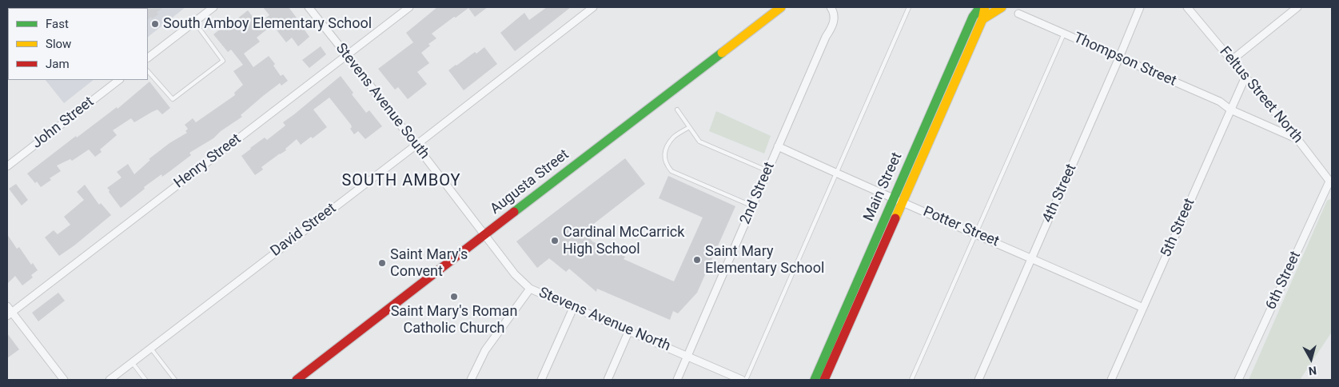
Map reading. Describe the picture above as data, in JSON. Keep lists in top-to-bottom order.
{
  "streets": {
    "main road": ["Augusta Street", "Main Street"],
    "street": [
      "Thompson Street",
      "Feltus Street North",
      "Stevens Avenue South",
      "John Street",
      "Henry Street",
      "2nd Street",
      "4th Street",
      "Potter Street",
      "5th Street",
      "David Street",
      "6th Street",
      "Stevens Avenue North"
    ]
  },
  "crossings": [
    ["Thompson Street", "Feltus Street North"],
    ["Thompson Street", "4th Street"],
    ["Thompson Street", "5th Street"],
    ["Feltus Street North", "5th Street"],
    ["Feltus Street North", "6th Street"],
    ["Stevens Avenue South", "Henry Street"],
    ["Stevens Avenue South", "Augusta Street"],
    ["Stevens Avenue South", "David Street"],
    ["Stevens Avenue South", "Stevens Avenue North"],
    ["Augusta Street", "Stevens Avenue North"],
    ["Main Street", "Potter Street"],
    ["2nd Street", "Potter Street"],
    ["2nd Street", "Stevens Avenue North"],
    ["4th Street", "Potter Street"],
    ["Potter Street", "5th Street"]
  ],
  "districts": ["SOUTH AMBOY"],
  "places": [
    "South Amboy Elementary School",
    "Cardinal McCarrick High School",
    "Saint Mary Elementary School",
    "Saint Mary's Convent",
    "Saint Mary's Roman Catholic Church"
  ],
  "legend": ["Fast", "Slow", "Jam"],
  "north": "bottom"
}
